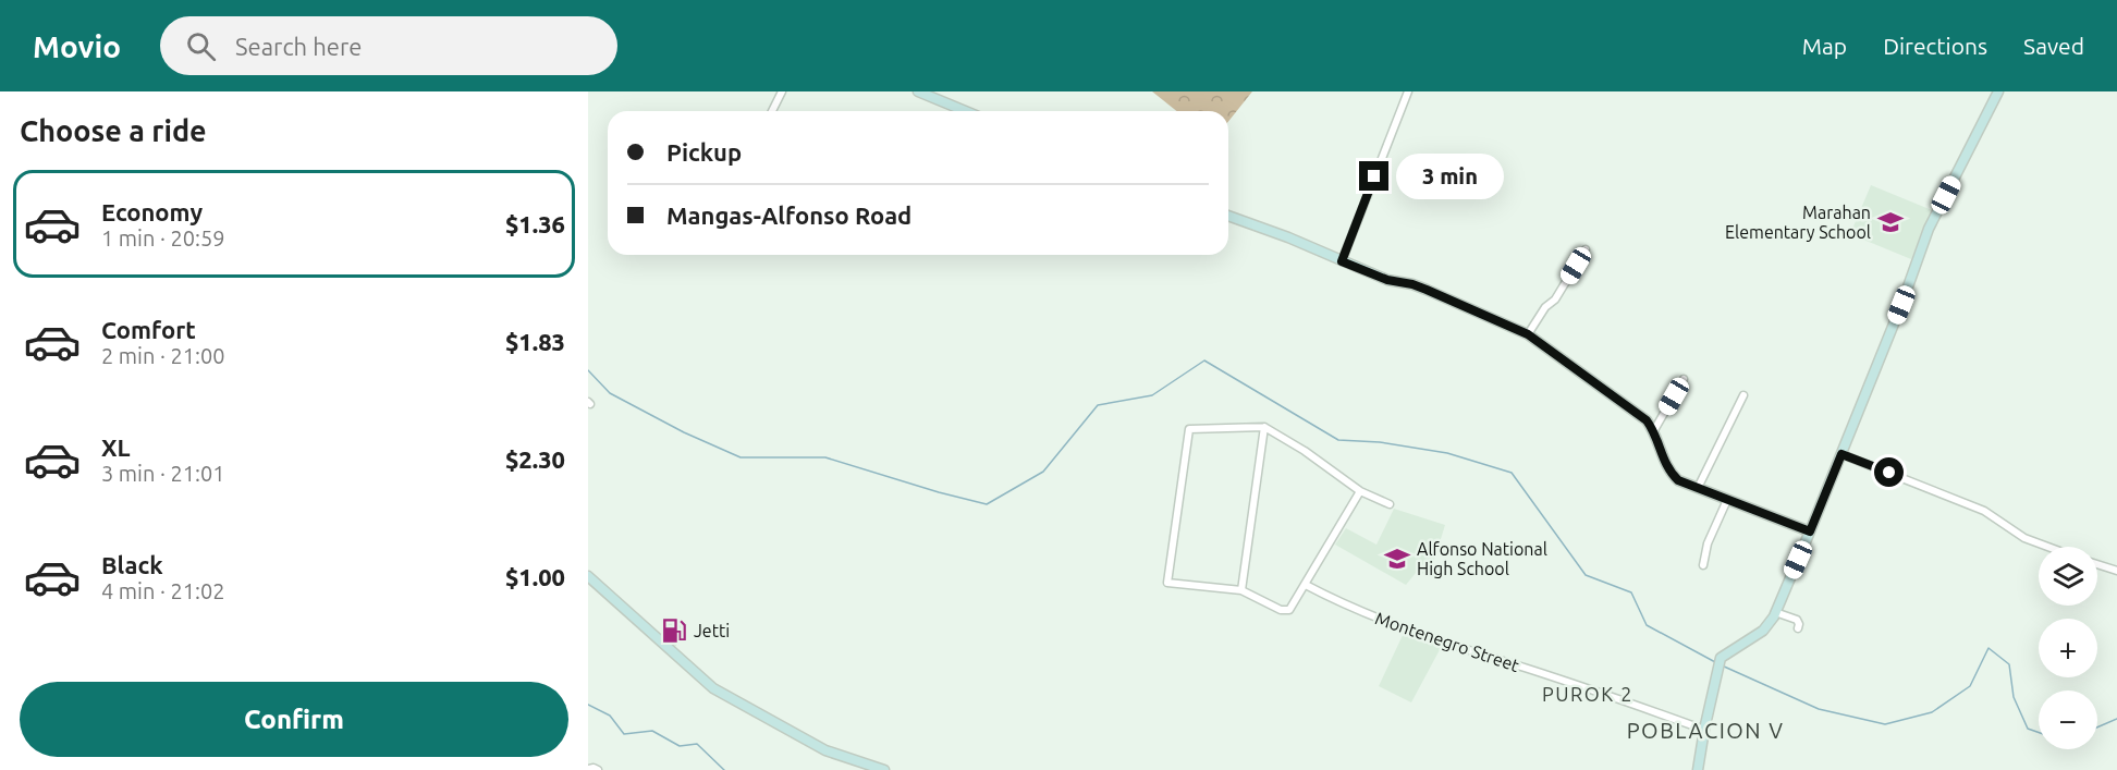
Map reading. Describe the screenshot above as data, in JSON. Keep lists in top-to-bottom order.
{
  "streets": {
    "street": ["Montenegro Street"]
  },
  "districts": ["PUROK 2", "POBLACION V"],
  "places": {
    "school or university": ["Marahan Elementary School", "Alfonso National High School"],
    "fuel station": ["Jetti"]
  },
  "page": {
    "header": "Movio",
    "search": "Search here",
    "nav": ["Map", "Directions", "Saved"],
    "heading": "Choose a ride",
    "banner": ["Pickup", "Mangas-Alfonso Road"],
    "bubble": "3 min",
    "list": [
      {
        "name": "Economy",
        "note": "1 min · 20:59",
        "value": "$1.36"
      },
      {
        "name": "Comfort",
        "note": "2 min · 21:00",
        "value": "$1.83"
      },
      {
        "name": "XL",
        "note": "3 min · 21:01",
        "value": "$2.30"
      },
      {
        "name": "Black",
        "note": "4 min · 21:02",
        "value": "$1.00"
      }
    ],
    "map_buttons": ["+", "−"],
    "buttons": "Confirm"
  }
}
